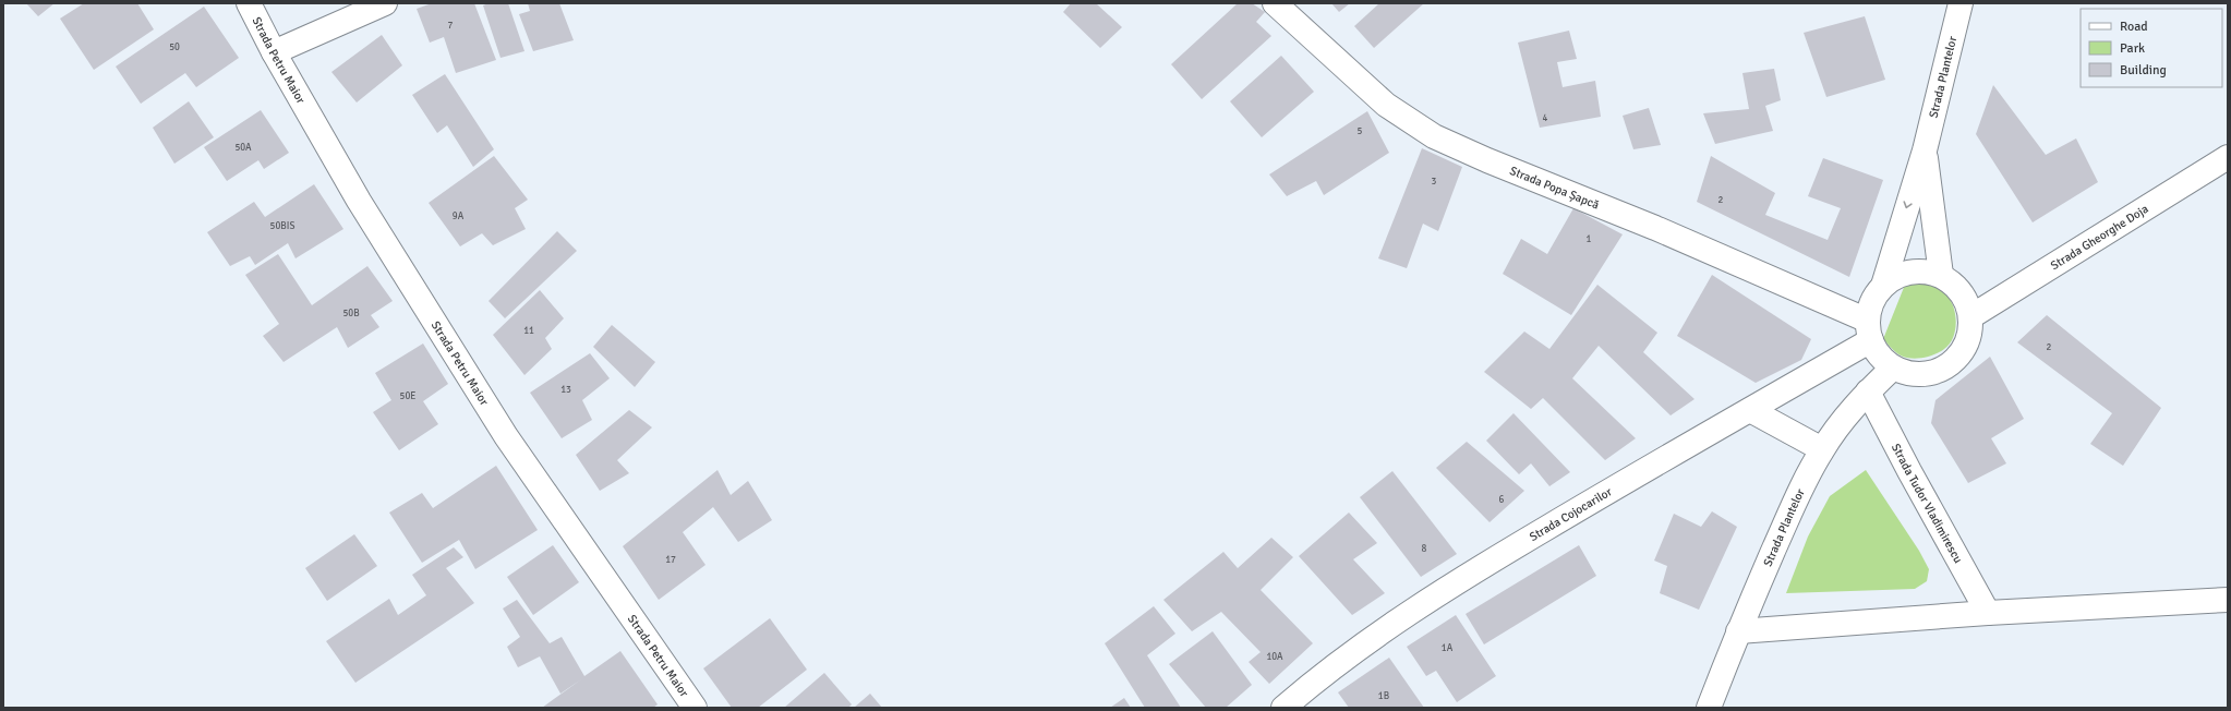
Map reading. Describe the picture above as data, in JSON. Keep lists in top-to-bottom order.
{
  "streets": {
    "street": [
      "Strada Petru Maior",
      "Strada Plantelor",
      "Strada Popa Șapcă",
      "Strada Gheorghe Doja",
      "Strada Tudor Vladimirescu",
      "Strada Cojocarilor"
    ]
  },
  "crossings": [
    ["Strada Plantelor", "Strada Popa Șapcă"],
    ["Strada Plantelor", "Strada Gheorghe Doja"],
    ["Strada Plantelor", "Strada Tudor Vladimirescu"],
    ["Strada Plantelor", "Strada Cojocarilor"],
    ["Strada Popa Șapcă", "Strada Gheorghe Doja"],
    ["Strada Popa Șapcă", "Strada Cojocarilor"],
    ["Strada Gheorghe Doja", "Strada Cojocarilor"]
  ],
  "house_numbers": [
    "7",
    "50",
    "4",
    "5",
    "50A",
    "3",
    "2",
    "9A",
    "50BIS",
    "1",
    "50B",
    "11",
    "2",
    "13",
    "50E",
    "6",
    "8",
    "17",
    "1A",
    "10A",
    "1B"
  ],
  "legend": ["Road", "Park", "Building"]
}
